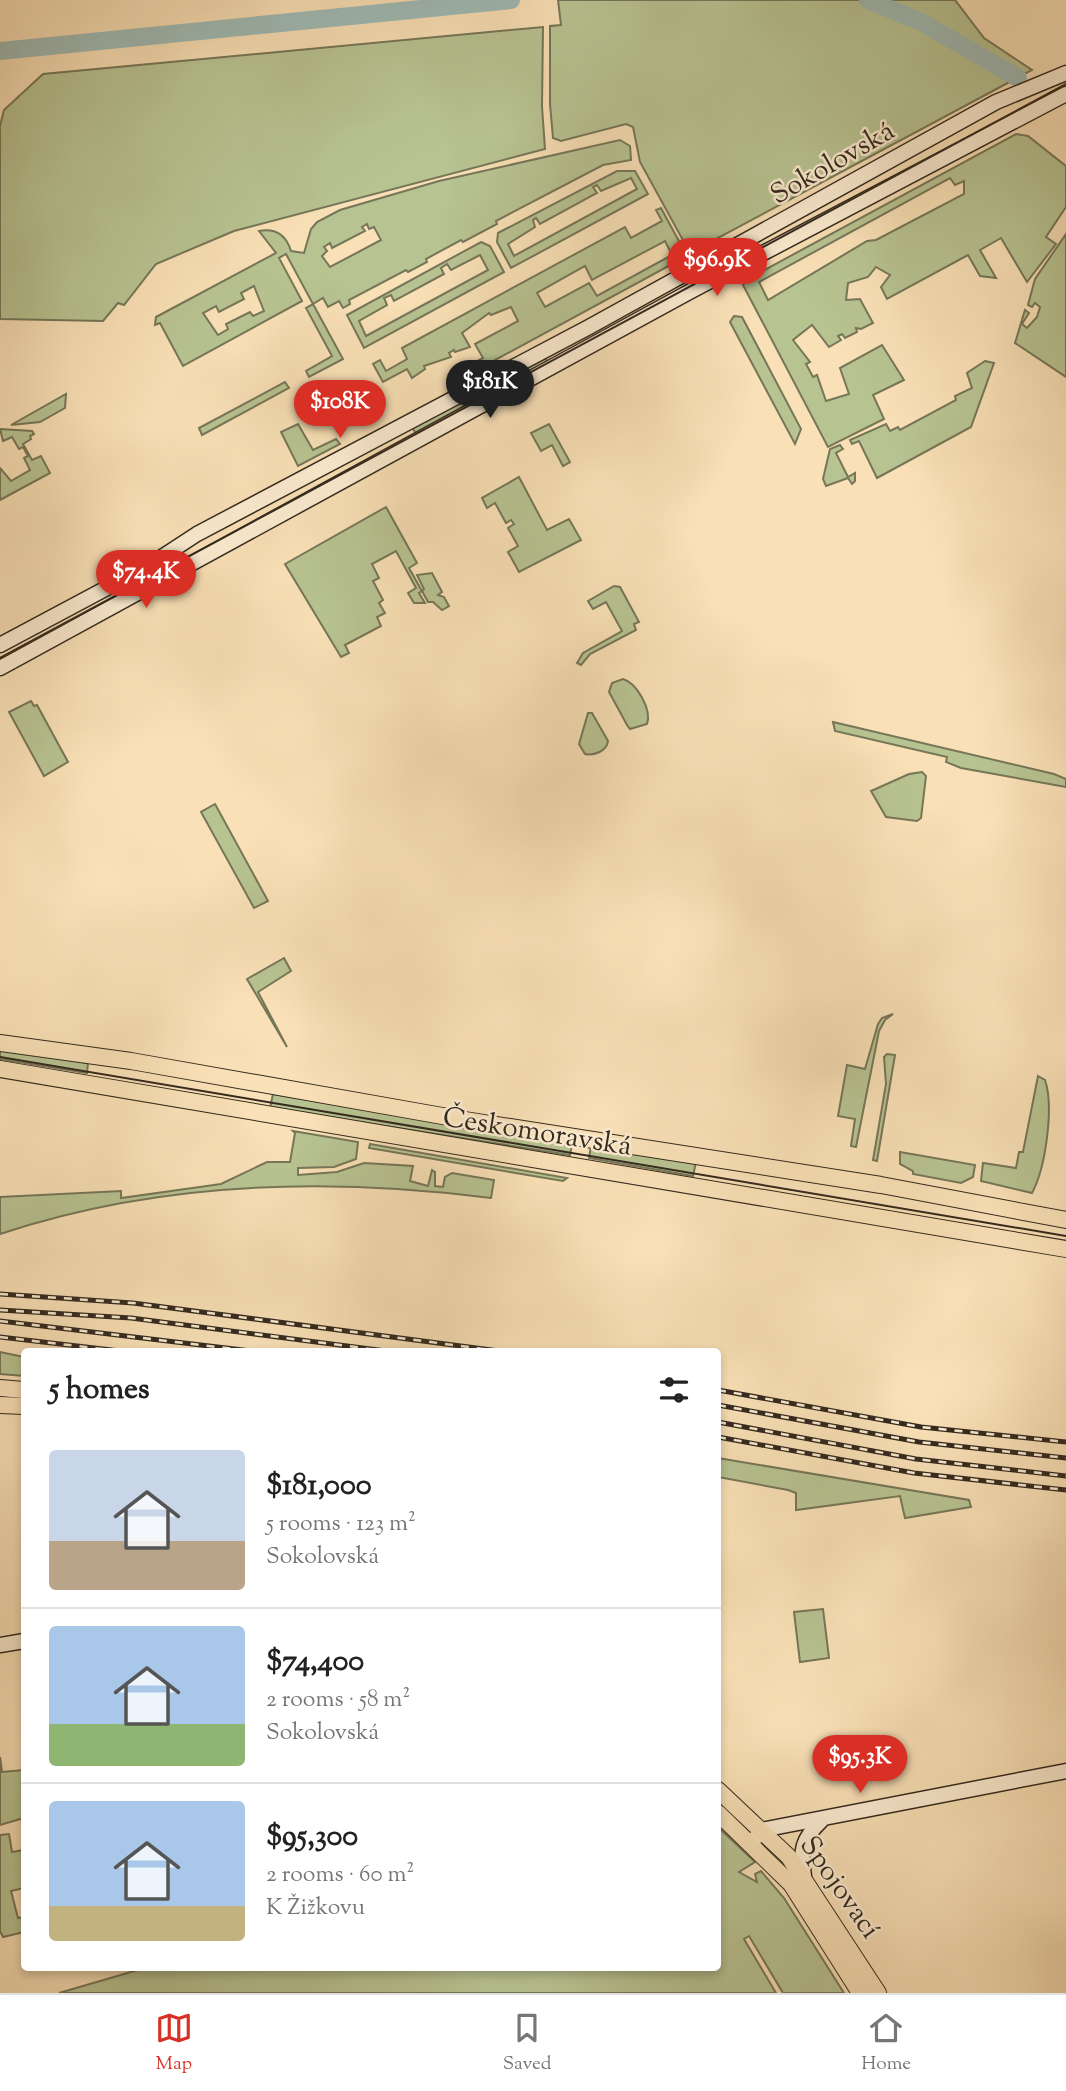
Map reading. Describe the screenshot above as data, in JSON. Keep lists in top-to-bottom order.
{
  "streets": {
    "main road": ["Sokolovská", "Českomoravská", "Spojovací"]
  },
  "page": {
    "price": [
      "$96.9K",
      "$181K",
      "$108K",
      "$74.4K",
      "$95.3K"
    ],
    "heading": "5 homes",
    "list": [
      {
        "name": "$181,000",
        "note": "5 rooms · 123 m² · Sokolovská"
      },
      {
        "name": "$74,400",
        "note": "2 rooms · 58 m² · Sokolovská"
      },
      {
        "name": "$95,300",
        "note": "2 rooms · 60 m² · K Žižkovu"
      }
    ],
    "tabs": ["Map", "Saved", "Home"]
  }
}
